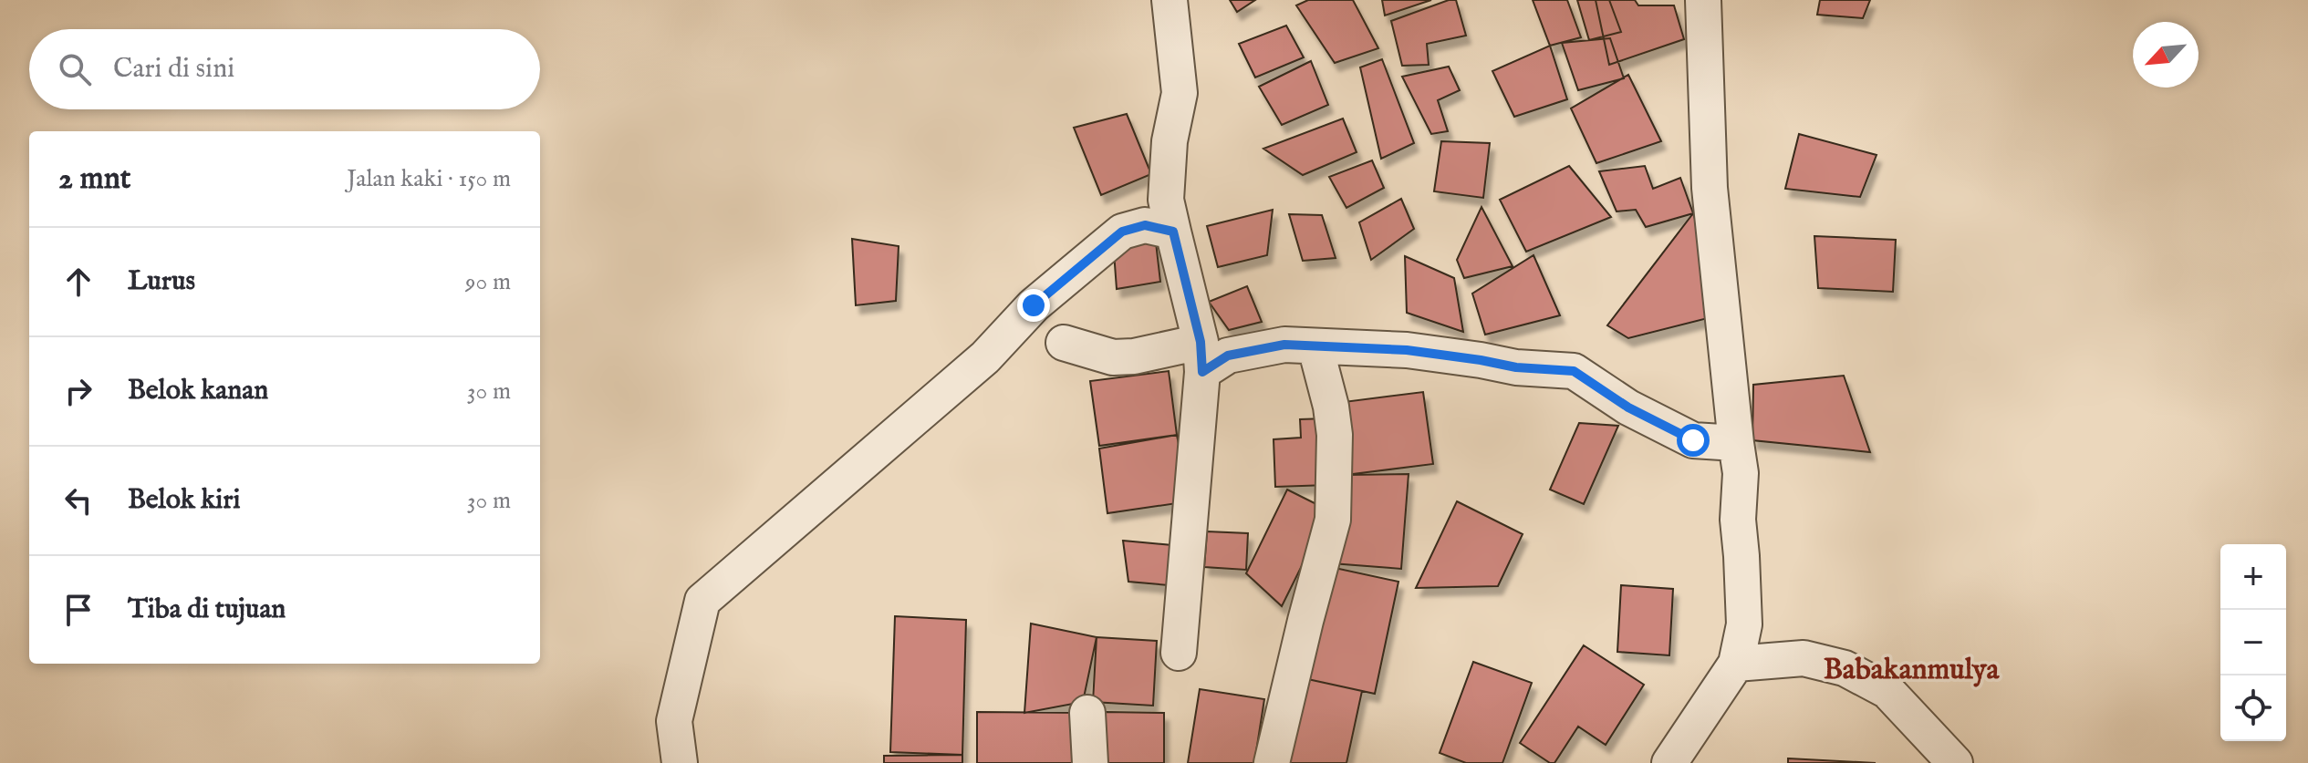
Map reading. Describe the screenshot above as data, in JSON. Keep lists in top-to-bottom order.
{
  "districts": ["Babakanmulya"],
  "north": "bottom left",
  "page": {
    "search": "Cari di sini",
    "heading": ["2 mnt", "Jalan kaki · 150 m"],
    "list": [
      ["Lurus", "90 m"],
      ["Belok kanan", "30 m"],
      ["Belok kiri", "30 m"],
      "Tiba di tujuan"
    ],
    "map_buttons": ["+", "−"]
  }
}
